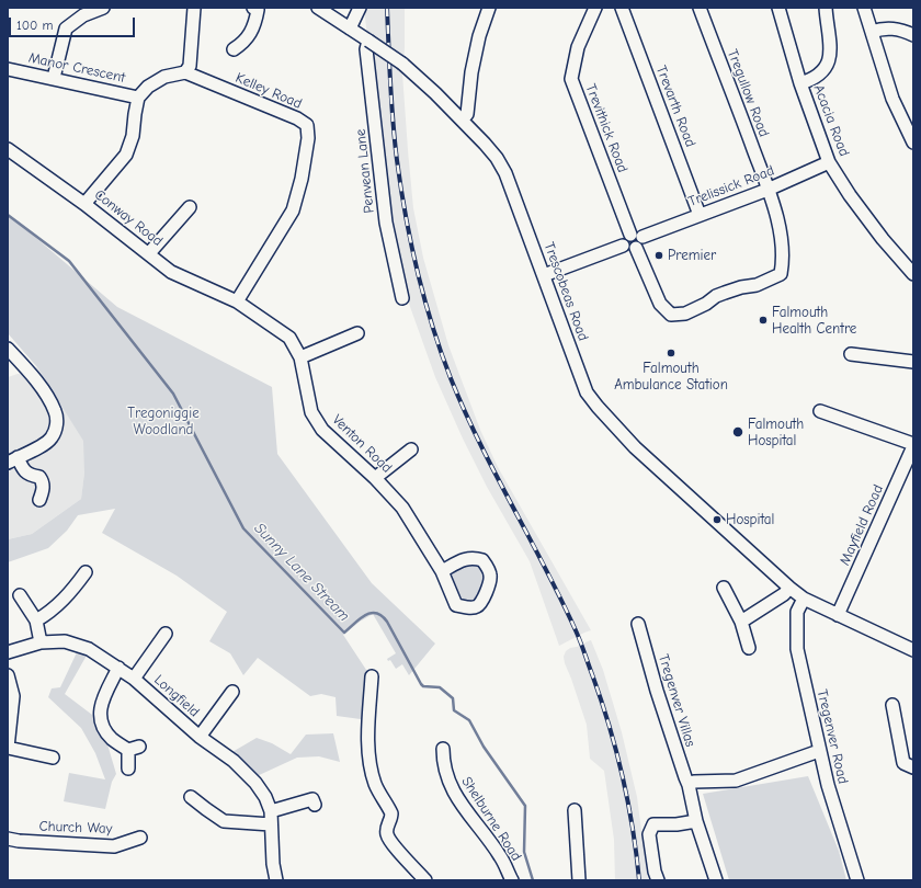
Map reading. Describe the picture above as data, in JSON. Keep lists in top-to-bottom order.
{
  "streets": {
    "street": [
      "Manor Crescent",
      "Kelley Road",
      "Tregullow Road",
      "Trevarth Road",
      "Acacia Road",
      "Trevithick Road",
      "Penvean Lane",
      "Trelissick Road",
      "Conway Road",
      "Trescobeas Road",
      "Venton Road",
      "Mayfield Road",
      "Longfield",
      "Tregenver Villas",
      "Tregenver Road",
      "Shelburne Road",
      "Church Way"
    ]
  },
  "crossings": [
    ["Kelley Road", "Conway Road"],
    ["Kelley Road", "Venton Road"],
    ["Tregullow Road", "Trelissick Road"],
    ["Trevarth Road", "Trelissick Road"],
    ["Acacia Road", "Trelissick Road"],
    ["Trevithick Road", "Trelissick Road"],
    ["Penvean Lane", "Trescobeas Road"],
    ["Conway Road", "Venton Road"],
    ["Trescobeas Road", "Mayfield Road"],
    ["Trescobeas Road", "Tregenver Road"]
  ],
  "water": ["Sunny Lane Stream"],
  "parks": ["Tregoniggie Woodland"],
  "places": [
    "Premier",
    "Falmouth Health Centre",
    "Falmouth Ambulance Station",
    "Falmouth Hospital",
    "Hospital"
  ],
  "scale_bar": "100 m"
}
